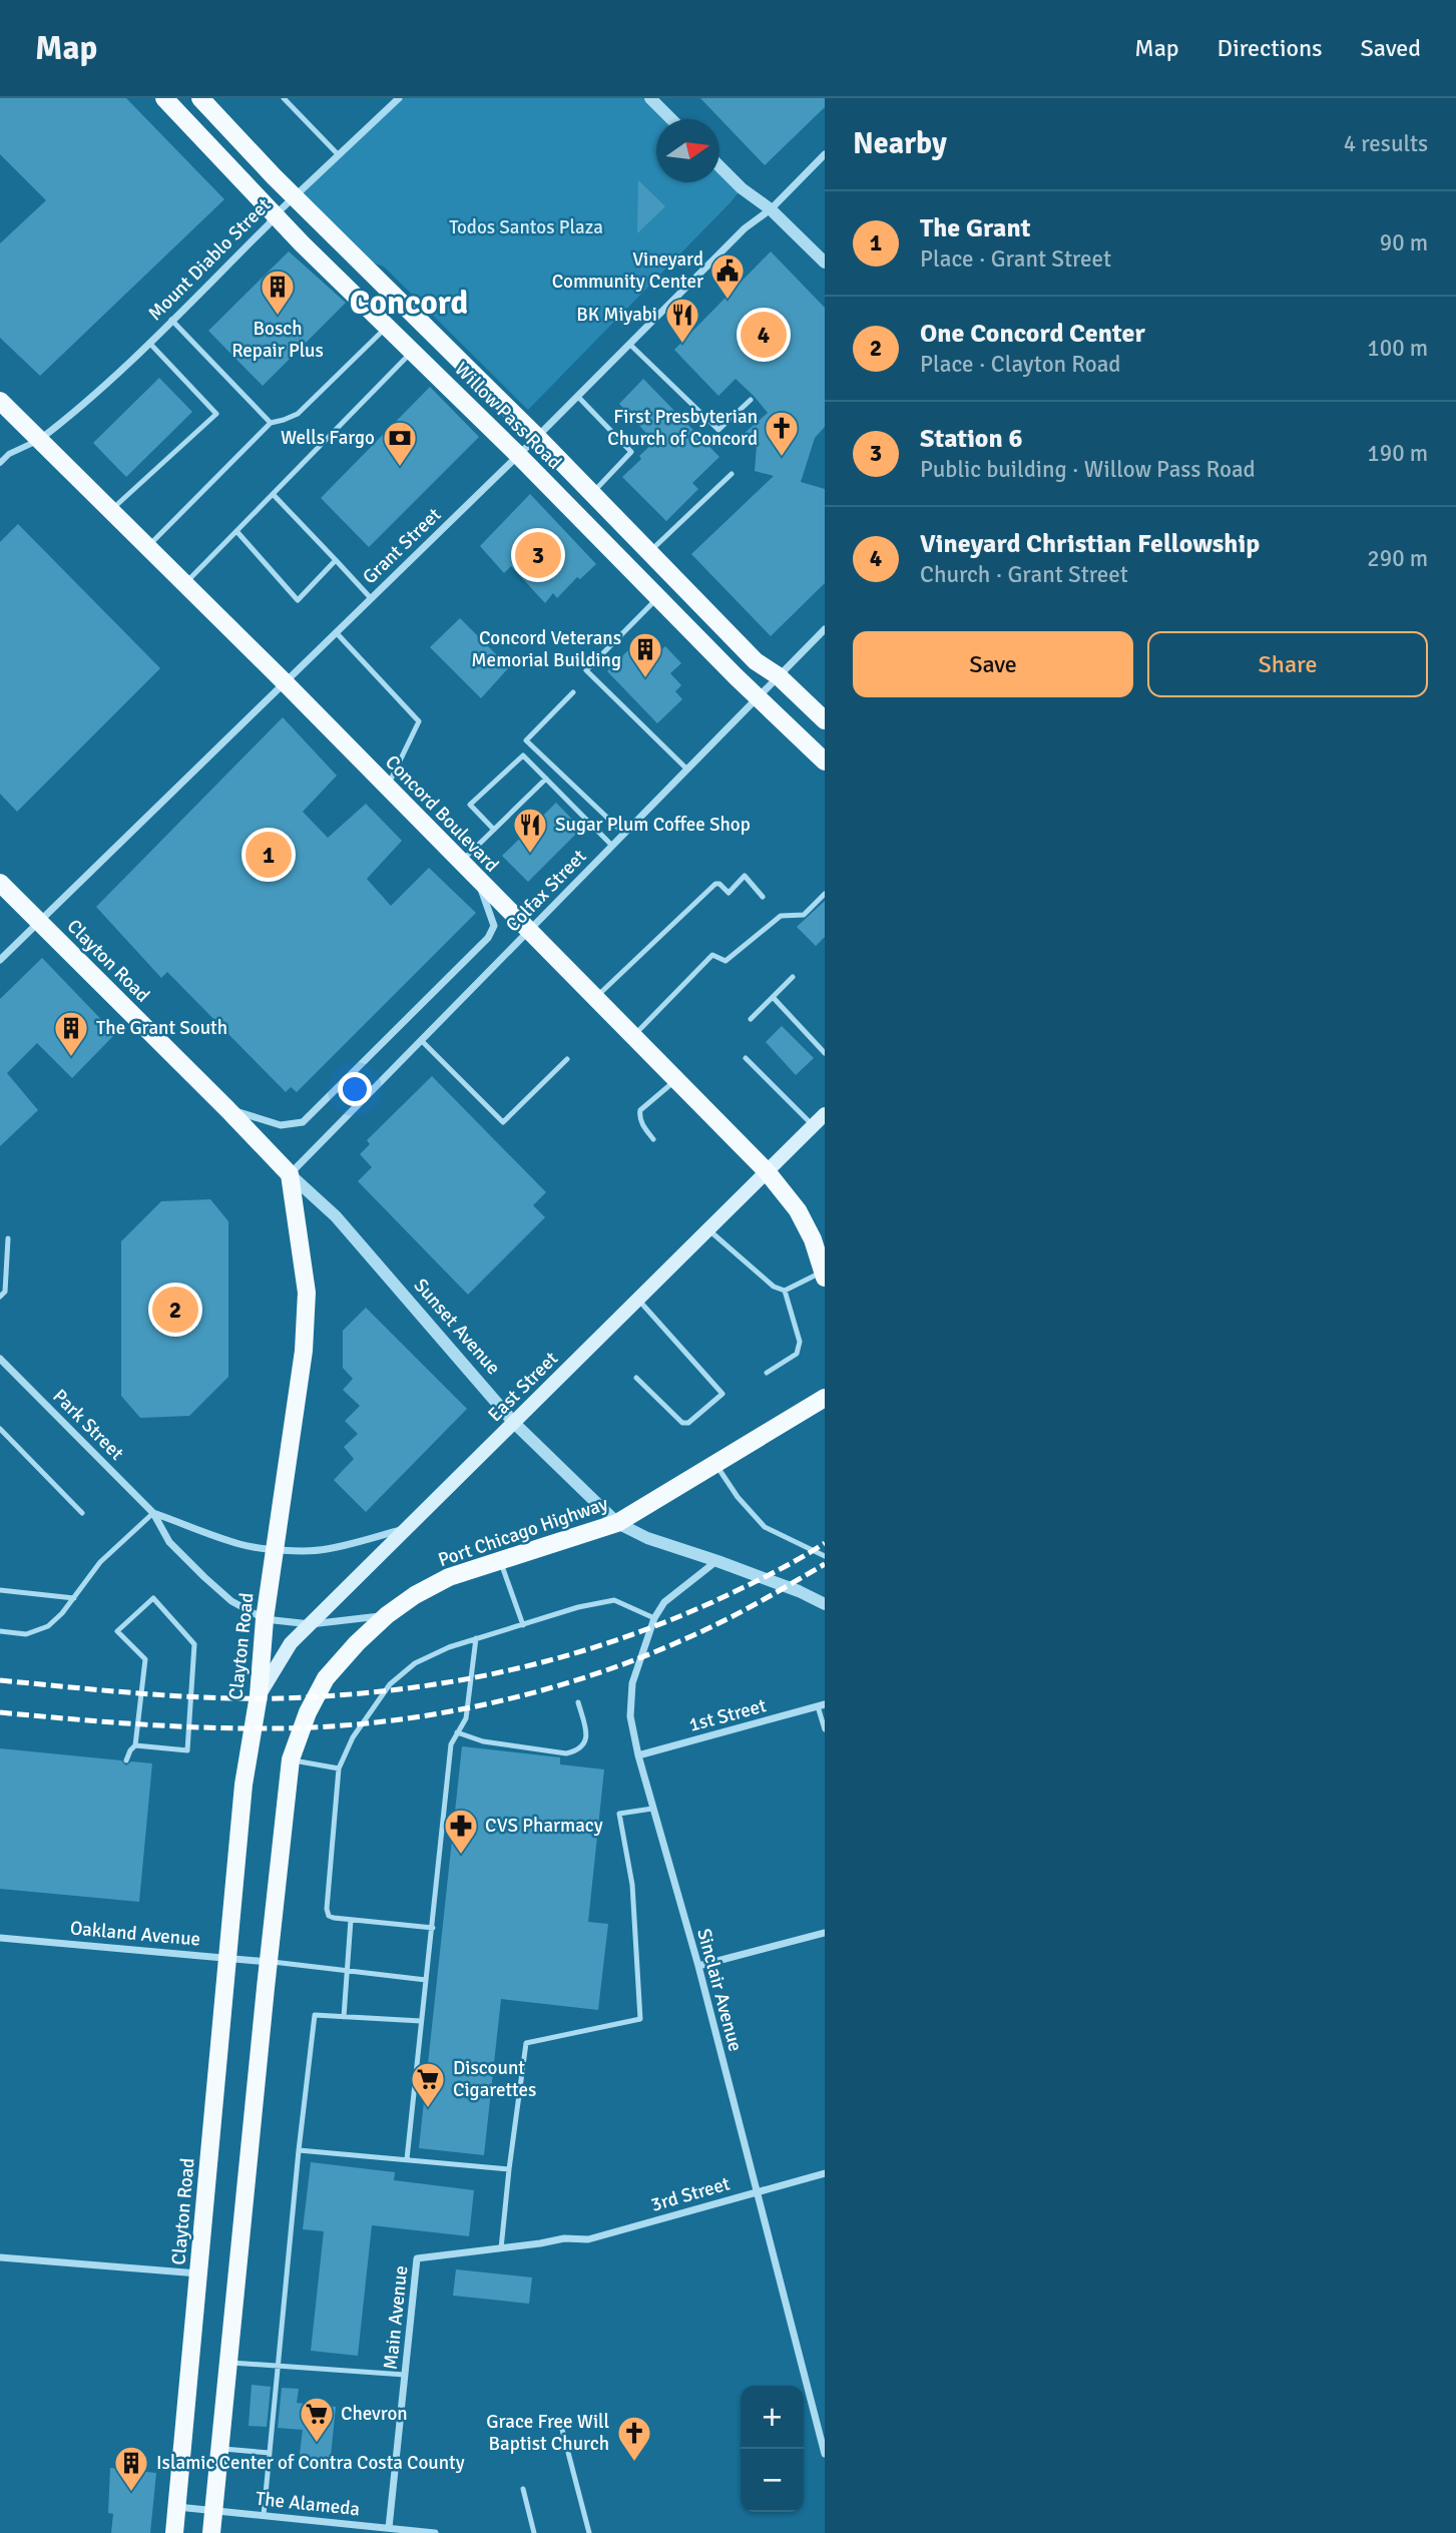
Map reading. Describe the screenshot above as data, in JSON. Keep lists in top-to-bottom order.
{
  "streets": {
    "main road": [
      "Willow Pass Road",
      "Concord Boulevard",
      "Clayton Road",
      "East Street",
      "Port Chicago Highway"
    ],
    "street": [
      "Mount Diablo Street",
      "Grant Street",
      "Colfax Street",
      "Sunset Avenue",
      "Park Street",
      "1st Street",
      "Oakland Avenue",
      "Sinclair Avenue",
      "3rd Street",
      "Main Avenue",
      "The Alameda"
    ]
  },
  "crossings": [
    ["Mount Diablo Street", "Willow Pass Road"],
    ["Mount Diablo Street", "Concord Boulevard"],
    ["Willow Pass Road", "Grant Street"],
    ["Willow Pass Road", "Colfax Street"],
    ["Grant Street", "Concord Boulevard"],
    ["Grant Street", "Clayton Road"],
    ["Concord Boulevard", "Colfax Street"],
    ["Concord Boulevard", "East Street"],
    ["Colfax Street", "Clayton Road"],
    ["Colfax Street", "Sunset Avenue"],
    ["Clayton Road", "Sunset Avenue"],
    ["Clayton Road", "East Street"],
    ["Clayton Road", "Park Street"],
    ["Clayton Road", "Oakland Avenue"],
    ["Clayton Road", "The Alameda"],
    ["Sunset Avenue", "East Street"],
    ["Sunset Avenue", "Port Chicago Highway"],
    ["Sunset Avenue", "Sinclair Avenue"],
    ["East Street", "Park Street"],
    ["Park Street", "Port Chicago Highway"],
    ["1st Street", "Sinclair Avenue"],
    ["Sinclair Avenue", "3rd Street"],
    ["3rd Street", "Main Avenue"],
    ["Main Avenue", "The Alameda"]
  ],
  "districts": ["Concord"],
  "parks": ["Todos Santos Plaza"],
  "places": {
    "public building": ["Vineyard Community Center"],
    "building": [
      "Bosch Repair Plus",
      "Concord Veterans Memorial Building",
      "The Grant South",
      "Islamic Center of Contra Costa County"
    ],
    "restaurant": ["BK Miyabi", "Sugar Plum Coffee Shop"],
    "church": ["First Presbyterian Church of Concord", "Grace Free Will Baptist Church"],
    "bank": ["Wells Fargo"],
    "pharmacy": ["CVS Pharmacy"],
    "supermarket": ["Discount Cigarettes", "Chevron"]
  },
  "north": "right",
  "page": {
    "header": "Map",
    "nav": ["Map", "Directions", "Saved"],
    "heading": ["Nearby", "4 results"],
    "list": [
      {
        "mark": "1",
        "name": "The Grant",
        "note": "Place · Grant Street",
        "value": "90 m"
      },
      {
        "mark": "2",
        "name": "One Concord Center",
        "note": "Place · Clayton Road",
        "value": "100 m"
      },
      {
        "mark": "3",
        "name": "Station 6",
        "note": "Public building · Willow Pass Road",
        "value": "190 m"
      },
      {
        "mark": "4",
        "name": "Vineyard Christian Fellowship",
        "note": "Church · Grant Street",
        "value": "290 m"
      }
    ],
    "pins": [
      "4",
      "3",
      "1",
      "2"
    ],
    "buttons": ["Save", "Share"],
    "map_buttons": ["+", "−"]
  }
}
